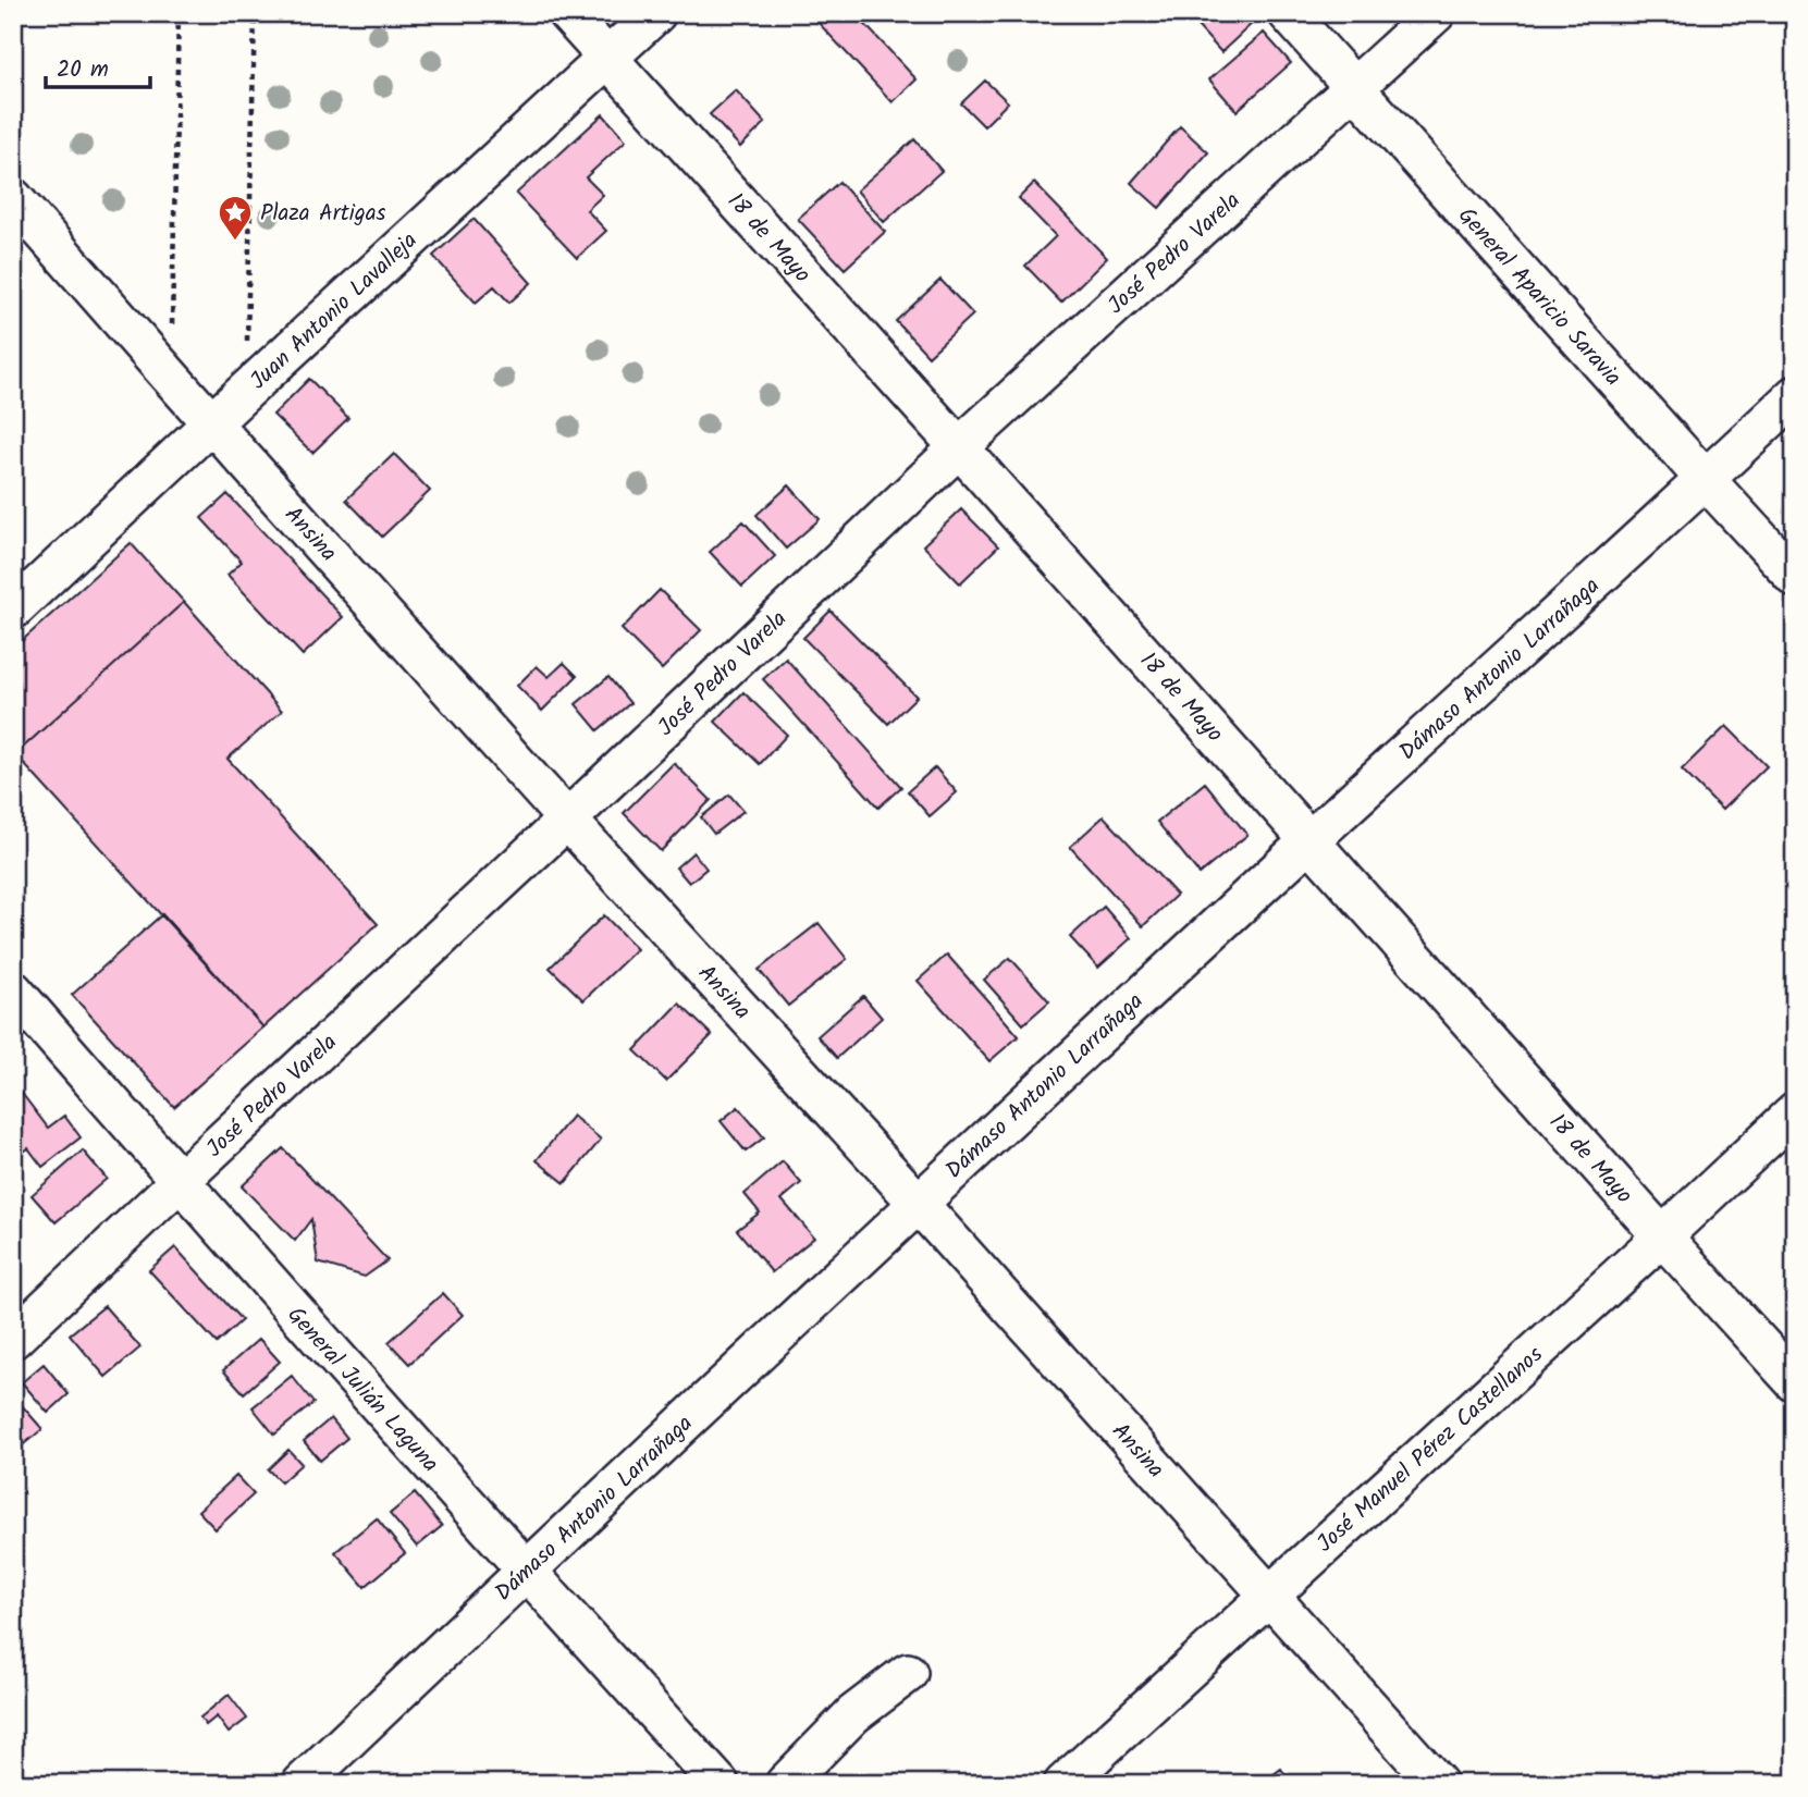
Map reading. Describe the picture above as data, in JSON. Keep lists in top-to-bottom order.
{
  "streets": {
    "street": [
      "18 de Mayo",
      "José Pedro Varela",
      "General Aparicio Saravia",
      "Juan Antonio Lavalleja",
      "Ansina",
      "Dámaso Antonio Larrañaga",
      "General Julián Laguna",
      "José Manuel Pérez Castellanos"
    ]
  },
  "crossings": [
    ["18 de Mayo", "José Pedro Varela"],
    ["18 de Mayo", "Juan Antonio Lavalleja"],
    ["18 de Mayo", "Dámaso Antonio Larrañaga"],
    ["18 de Mayo", "José Manuel Pérez Castellanos"],
    ["José Pedro Varela", "General Aparicio Saravia"],
    ["José Pedro Varela", "Ansina"],
    ["José Pedro Varela", "General Julián Laguna"],
    ["General Aparicio Saravia", "Dámaso Antonio Larrañaga"],
    ["Juan Antonio Lavalleja", "Ansina"],
    ["Ansina", "Dámaso Antonio Larrañaga"],
    ["Ansina", "José Manuel Pérez Castellanos"],
    ["Dámaso Antonio Larrañaga", "General Julián Laguna"]
  ],
  "places": {
    "place": ["Plaza Artigas"]
  },
  "scale_bar": "20 m"
}
